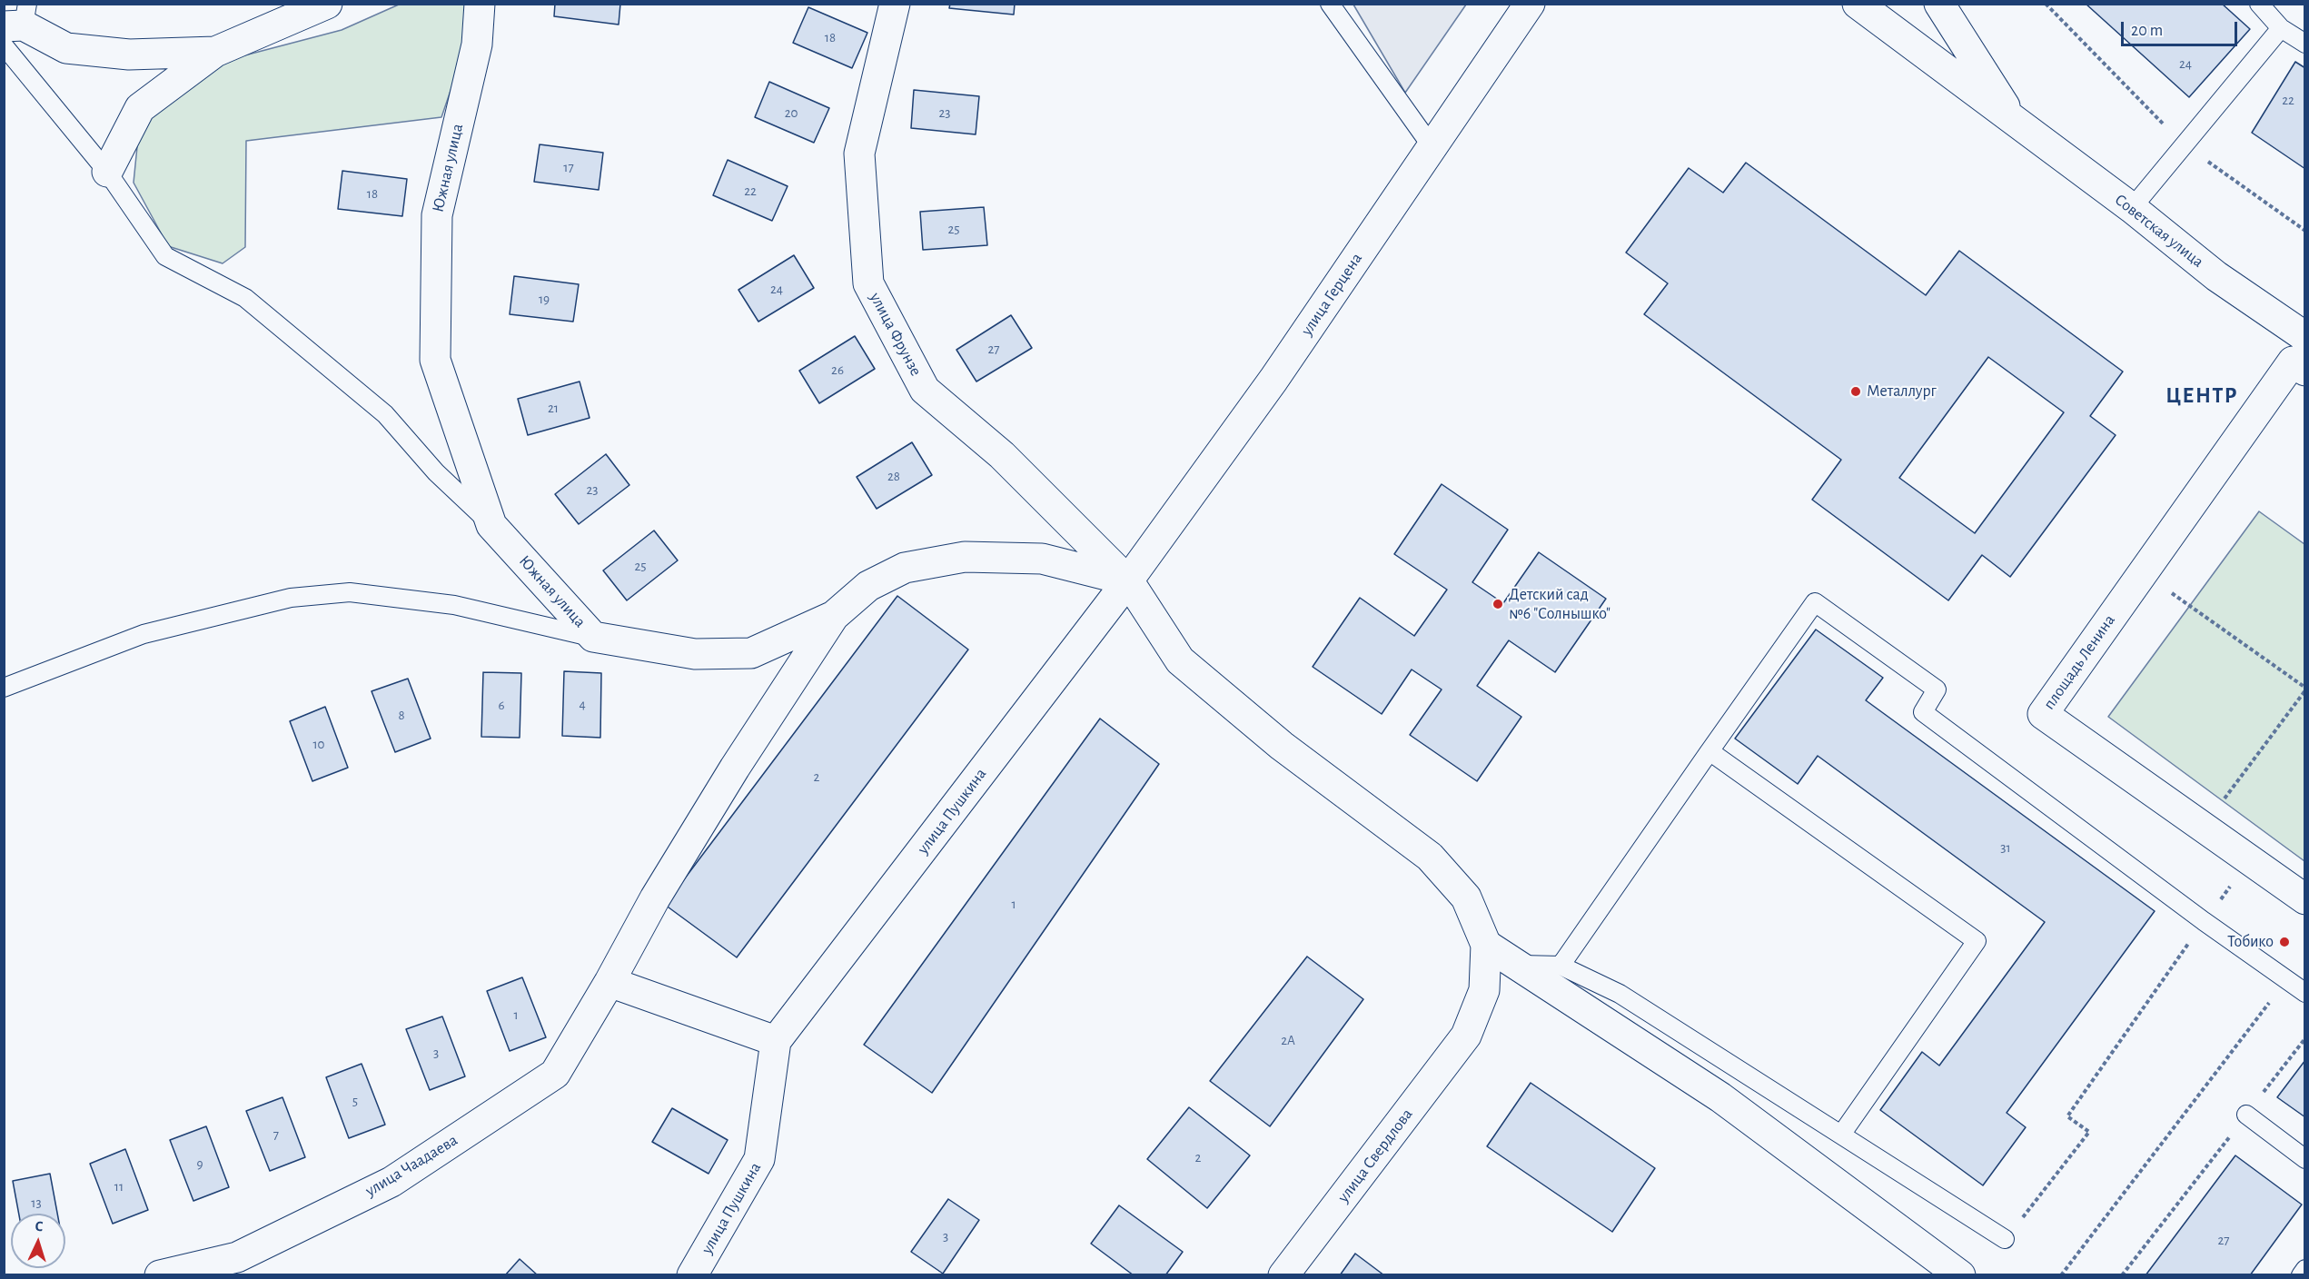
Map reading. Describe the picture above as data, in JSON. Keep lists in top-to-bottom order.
{
  "streets": {
    "street": [
      "Южная улица",
      "Советская улица",
      "улица Герцена",
      "улица Фрунзе",
      "площадь Ленина",
      "улица Пушкина",
      "улица Свердлова",
      "улица Чаадаева"
    ]
  },
  "crossings": [
    ["Южная улица", "улица Герцена"],
    ["Южная улица", "улица Фрунзе"],
    ["Южная улица", "улица Пушкина"],
    ["Южная улица", "улица Чаадаева"],
    ["улица Герцена", "улица Фрунзе"],
    ["улица Герцена", "улица Пушкина"],
    ["улица Фрунзе", "улица Пушкина"],
    ["улица Фрунзе", "улица Свердлова"]
  ],
  "districts": ["ЦЕНТР"],
  "places": ["Металлург", "Детский сад №6 \"Солнышко\"", "Тобико"],
  "house_numbers": [
    "18",
    "24",
    "22",
    "20",
    "23",
    "17",
    "22",
    "18",
    "25",
    "24",
    "19",
    "27",
    "26",
    "21",
    "28",
    "23",
    "25",
    "4",
    "6",
    "8",
    "10",
    "2",
    "31",
    "1",
    "1",
    "2А",
    "3",
    "5",
    "7",
    "2",
    "9",
    "11",
    "13",
    "3",
    "27"
  ],
  "scale_bar": "20 m",
  "north": "top"
}
